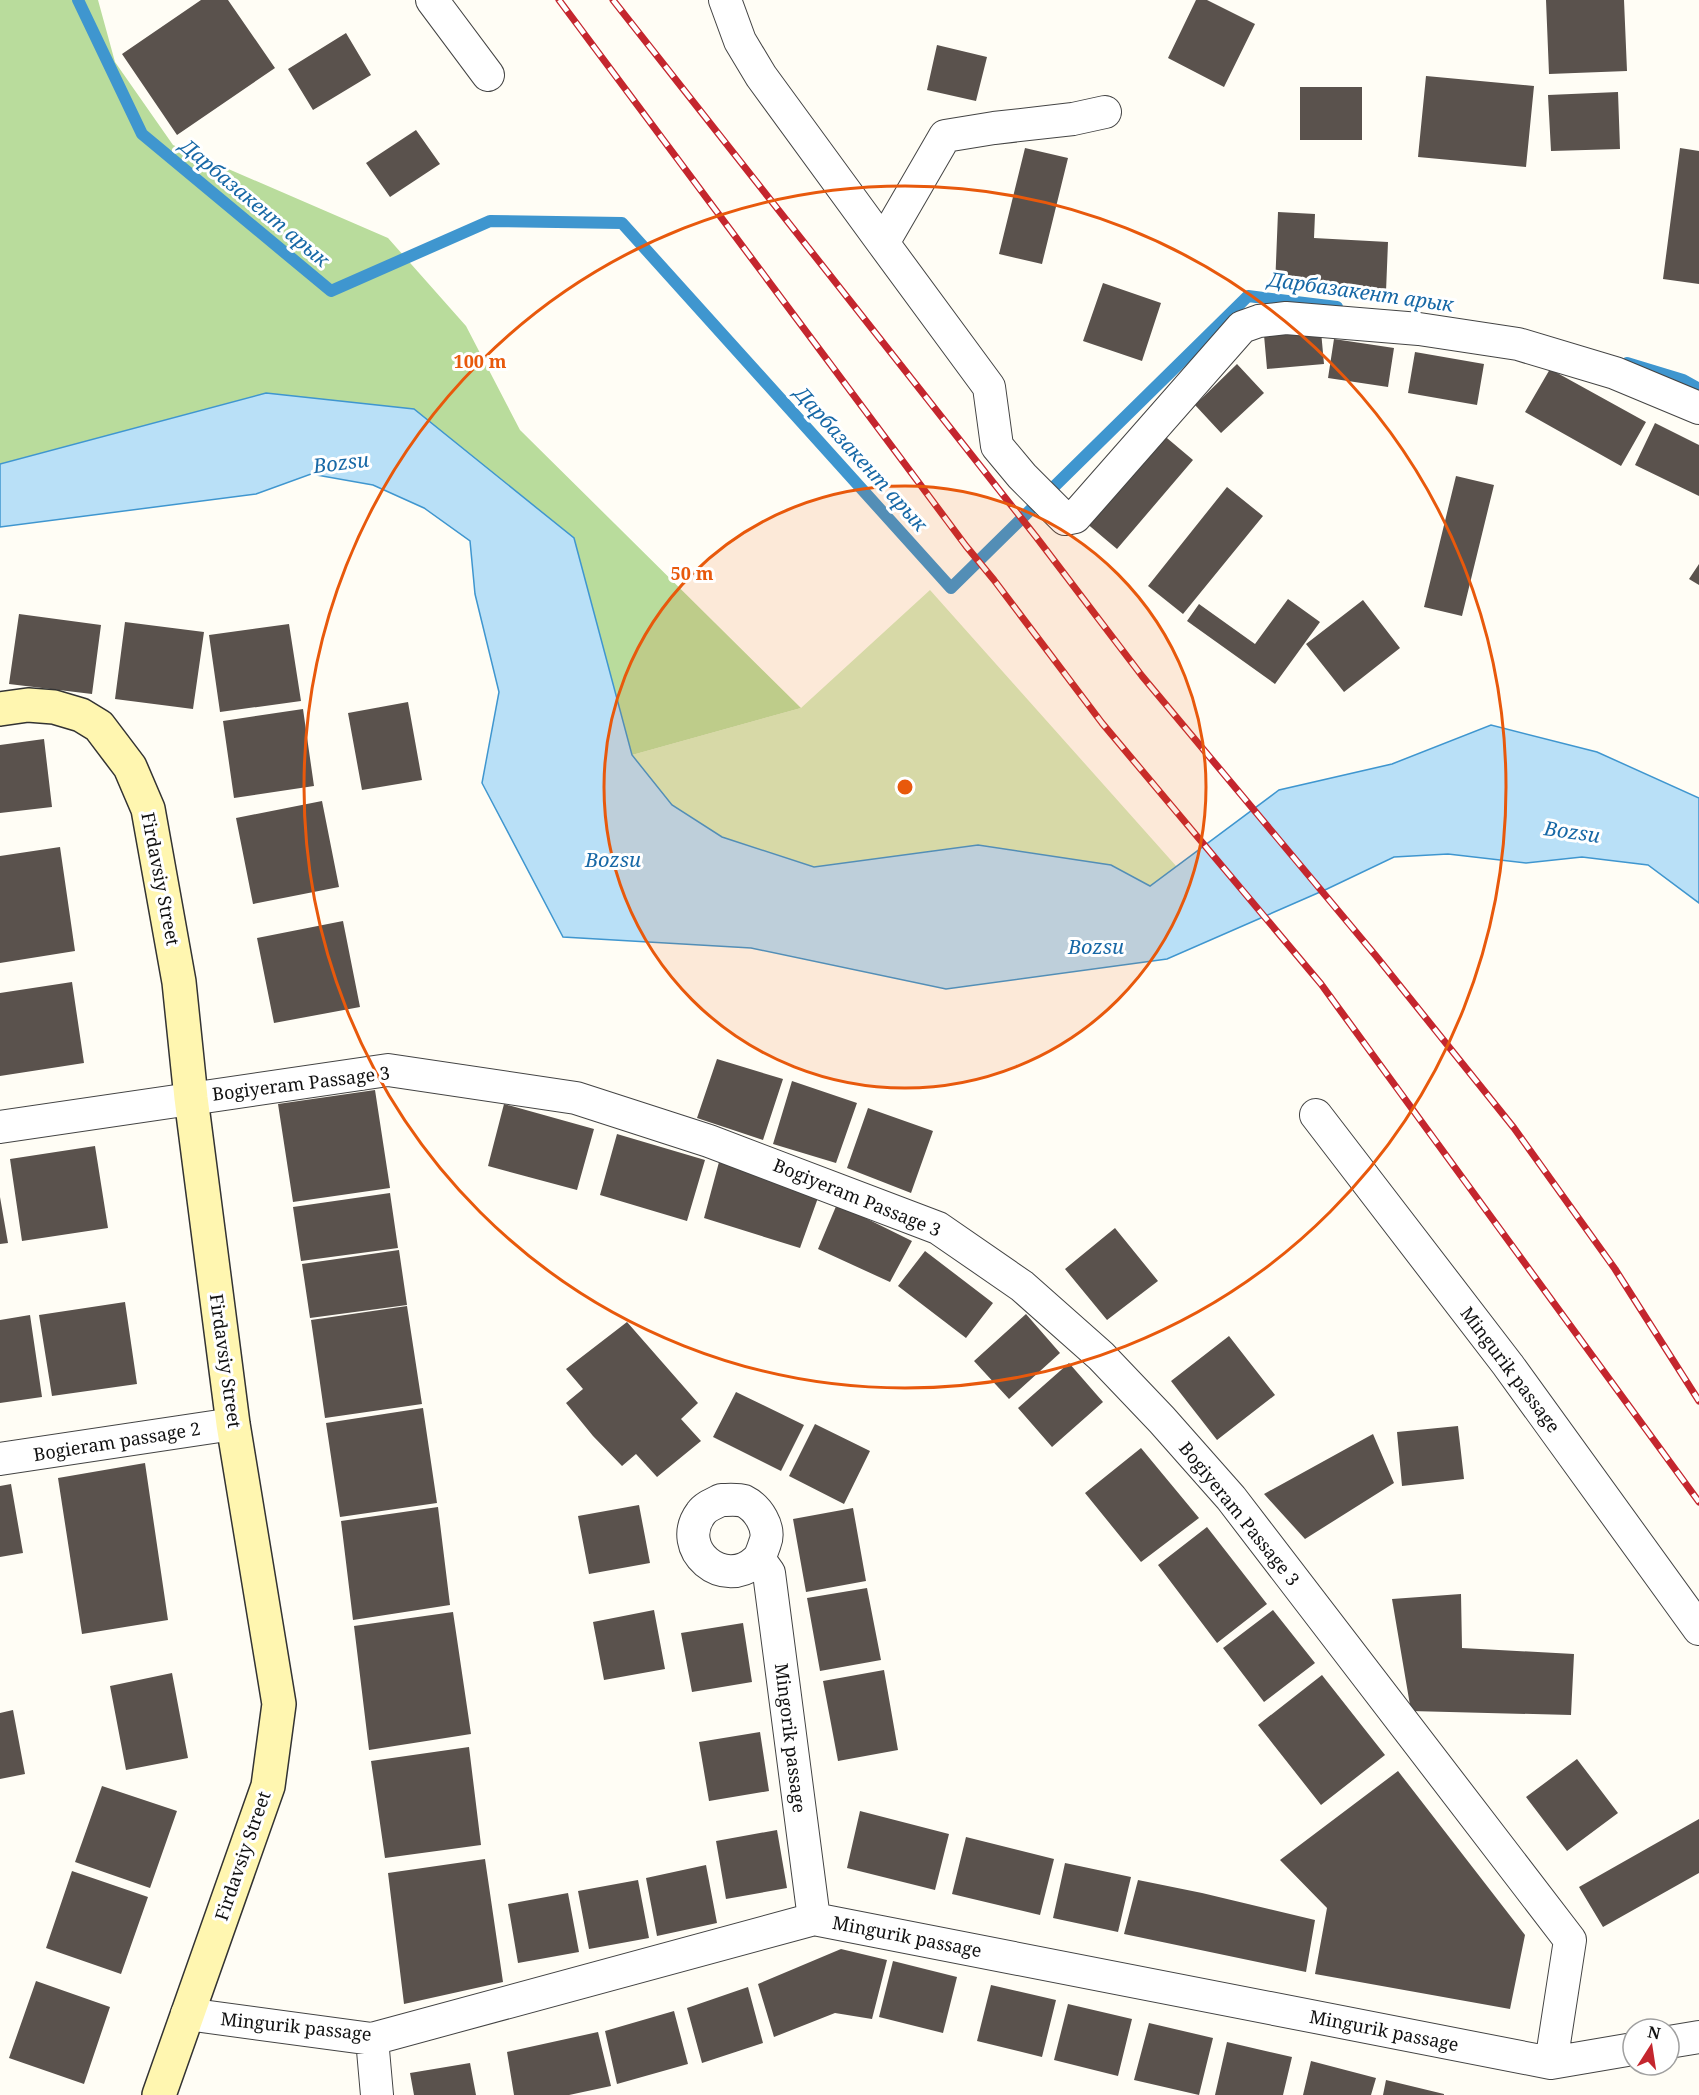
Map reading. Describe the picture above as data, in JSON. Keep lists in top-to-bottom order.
{
  "streets": {
    "street": [
      "Firdavsiy Street",
      "Bogiyeram Passage 3",
      "Mingurik passage",
      "Bogieram passage 2",
      "Mingorik passage"
    ]
  },
  "crossings": [
    ["Firdavsiy Street", "Bogiyeram Passage 3"],
    ["Firdavsiy Street", "Mingurik passage"],
    ["Firdavsiy Street", "Bogieram passage 2"],
    ["Bogiyeram Passage 3", "Mingurik passage"],
    ["Mingurik passage", "Mingorik passage"]
  ],
  "water": ["Дарбазакент арык", "Bozsu"],
  "north": "top",
  "rings": ["100 m", "50 m"]
}
